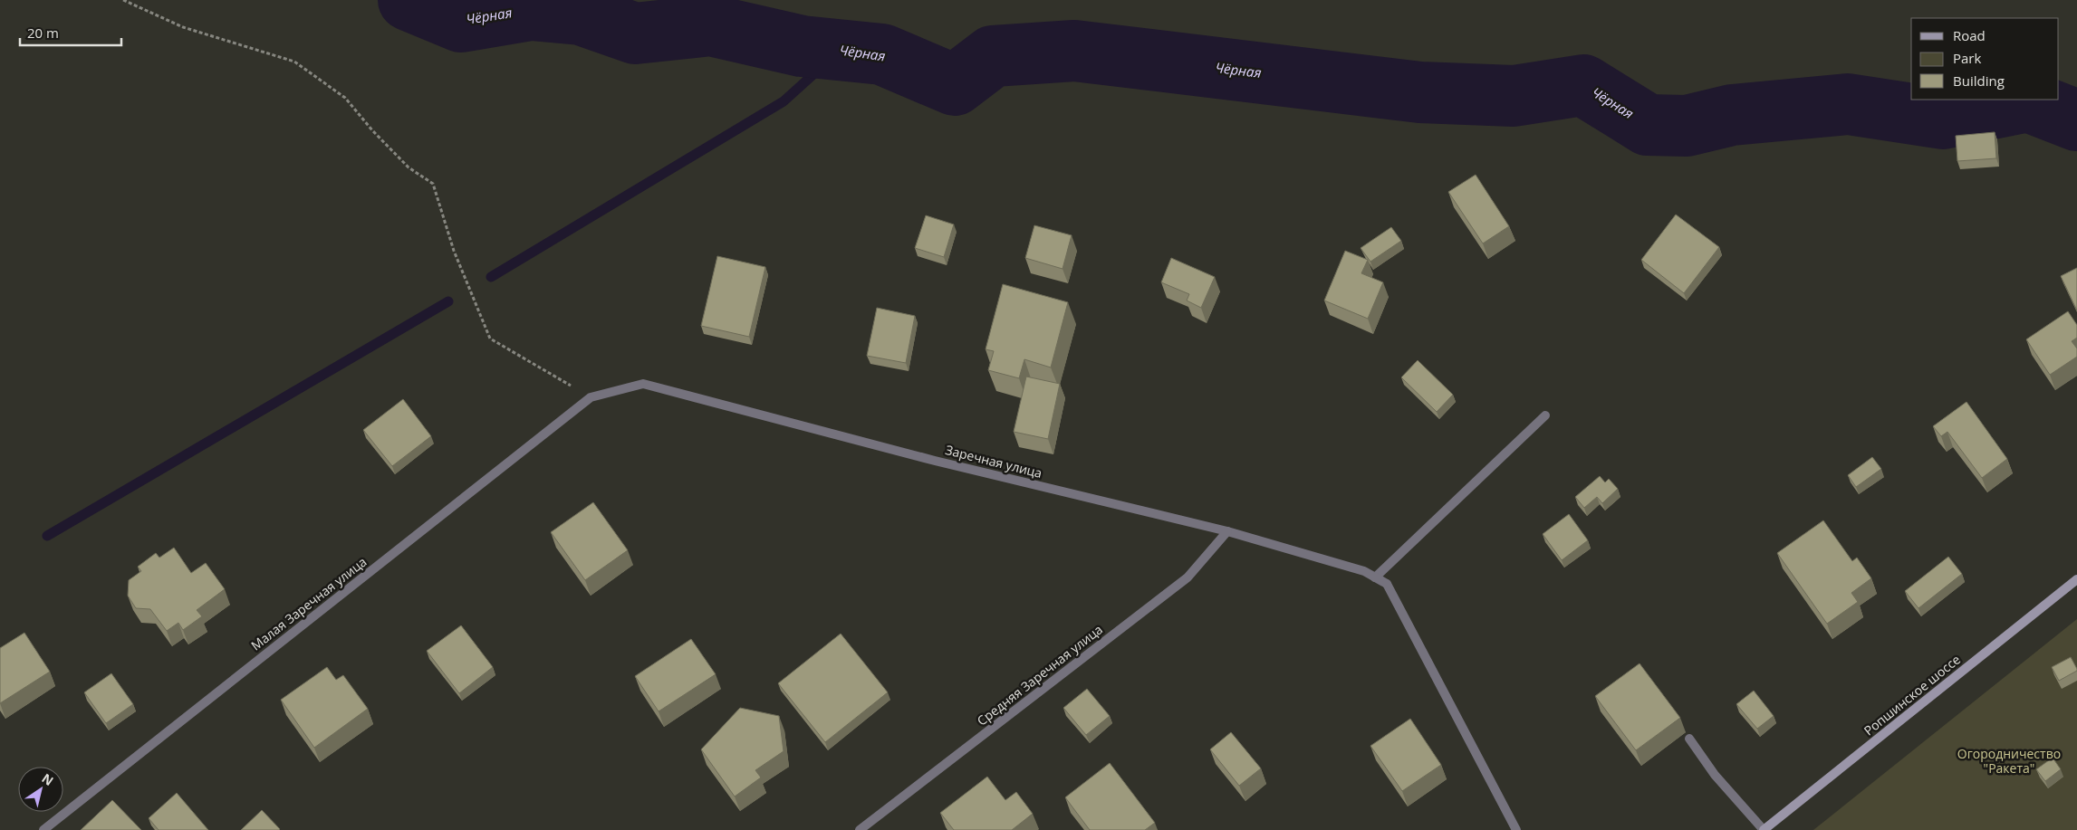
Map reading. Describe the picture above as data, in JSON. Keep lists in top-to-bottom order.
{
  "streets": {
    "main road": ["Ропшинское шоссе"],
    "street": ["Заречная улица", "Малая Заречная улица", "Средняя Заречная улица"]
  },
  "crossings": [
    ["Заречная улица", "Малая Заречная улица"],
    ["Заречная улица", "Средняя Заречная улица"]
  ],
  "water": ["Чёрная"],
  "parks": ["Огородничество \"Ракета\""],
  "legend": ["Road", "Park", "Building"],
  "scale_bar": "20 m",
  "north": "top right"
}
